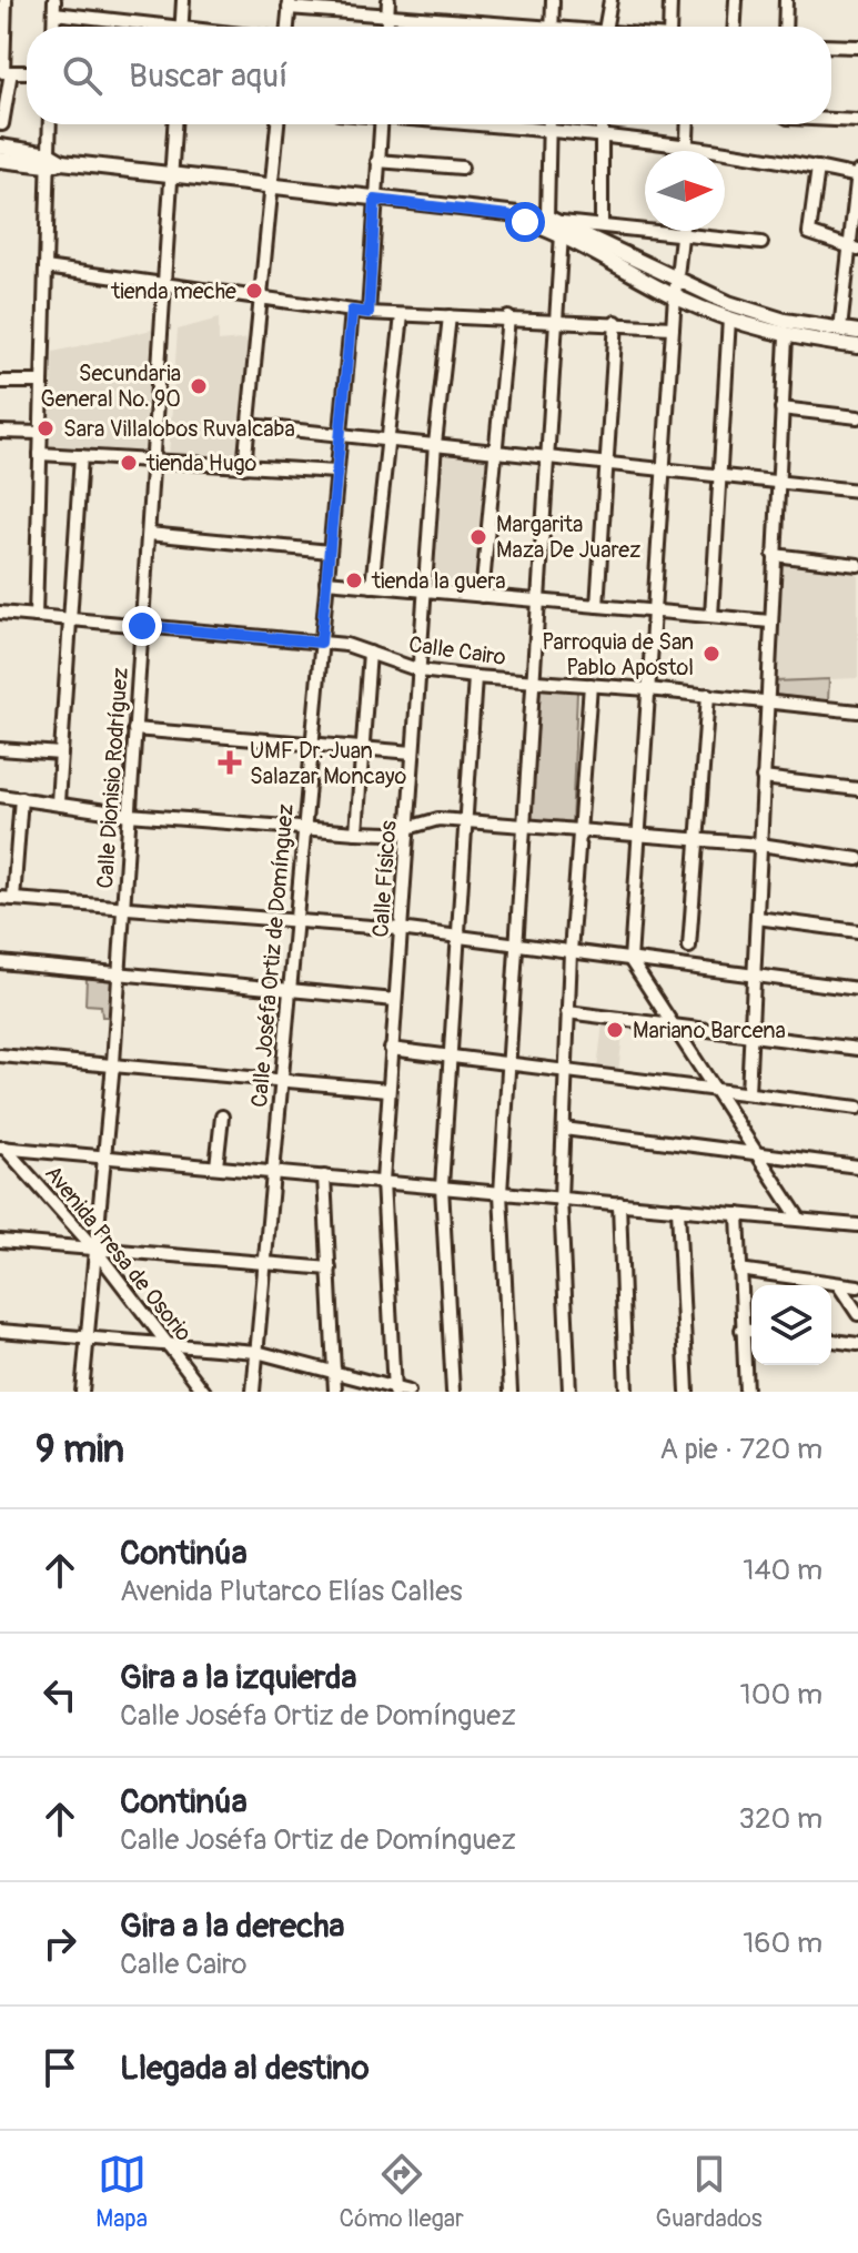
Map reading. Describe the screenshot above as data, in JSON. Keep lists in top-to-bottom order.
{
  "streets": {
    "street": [
      "Calle Cairo",
      "Calle Dionisio Rodríguez",
      "Calle Físicos",
      "Calle Joséfa Ortiz de Domínguez",
      "Avenida Presa de Osorio"
    ]
  },
  "crossings": [
    ["Calle Cairo", "Calle Dionisio Rodríguez"],
    ["Calle Cairo", "Calle Físicos"],
    ["Calle Cairo", "Calle Joséfa Ortiz de Domínguez"],
    ["Calle Dionisio Rodríguez", "Avenida Presa de Osorio"]
  ],
  "places": {
    "other": [
      "tienda meche",
      "Secundaria General No. 90",
      "Sara Villalobos Ruvalcaba",
      "tienda Hugo",
      "Margarita Maza De Juarez",
      "tienda la guera",
      "Parroquia de San Pablo Apostol",
      "Mariano Barcena"
    ],
    "health": ["UMF Dr. Juan Salazar Moncayo"]
  },
  "north": "right",
  "page": {
    "search": "Buscar aquí",
    "heading": ["9 min", "A pie · 720 m"],
    "list": [
      ["Continúa", "Avenida Plutarco Elías Calles", "140 m"],
      ["Gira a la izquierda", "Calle Joséfa Ortiz de Domínguez", "100 m"],
      ["Continúa", "Calle Joséfa Ortiz de Domínguez", "320 m"],
      ["Gira a la derecha", "Calle Cairo", "160 m"],
      "Llegada al destino"
    ],
    "nav": ["Mapa", "Cómo llegar", "Guardados"]
  }
}
